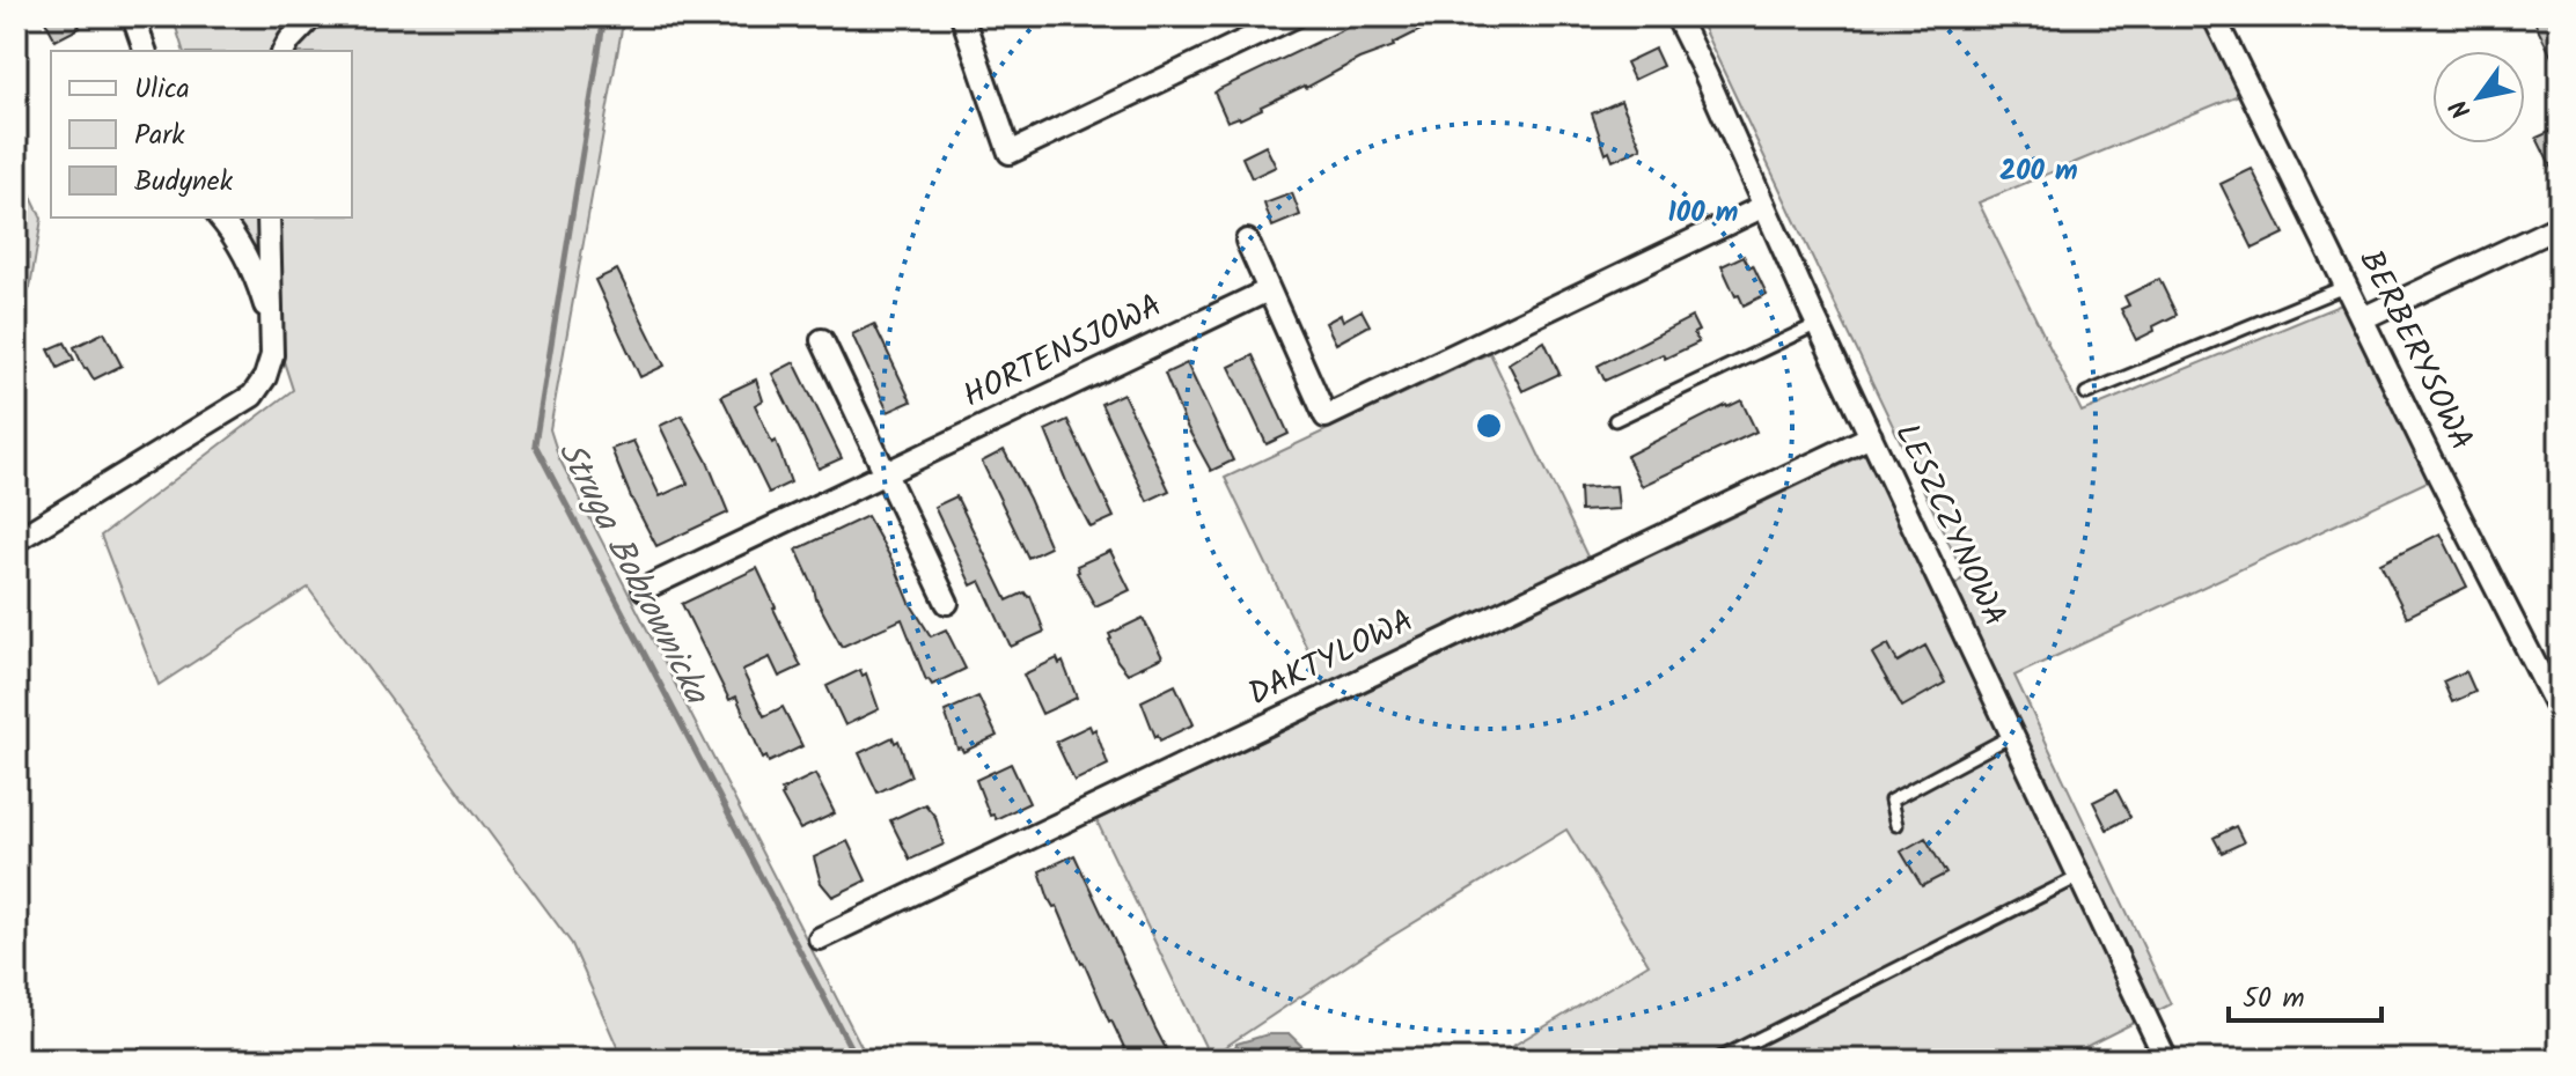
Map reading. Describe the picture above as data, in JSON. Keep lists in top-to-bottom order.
{
  "streets": {
    "street": [
      "BERBERYSOWA",
      "HORTENSJOWA",
      "LESZCZYNOWA",
      "DAKTYLOWA"
    ]
  },
  "crossings": [
    ["LESZCZYNOWA", "DAKTYLOWA"]
  ],
  "water": ["Struga Bobrownicka"],
  "legend": ["Ulica", "Park", "Budynek"],
  "scale_bar": "50 m",
  "north": "bottom left",
  "rings": ["200 m", "100 m"]
}
